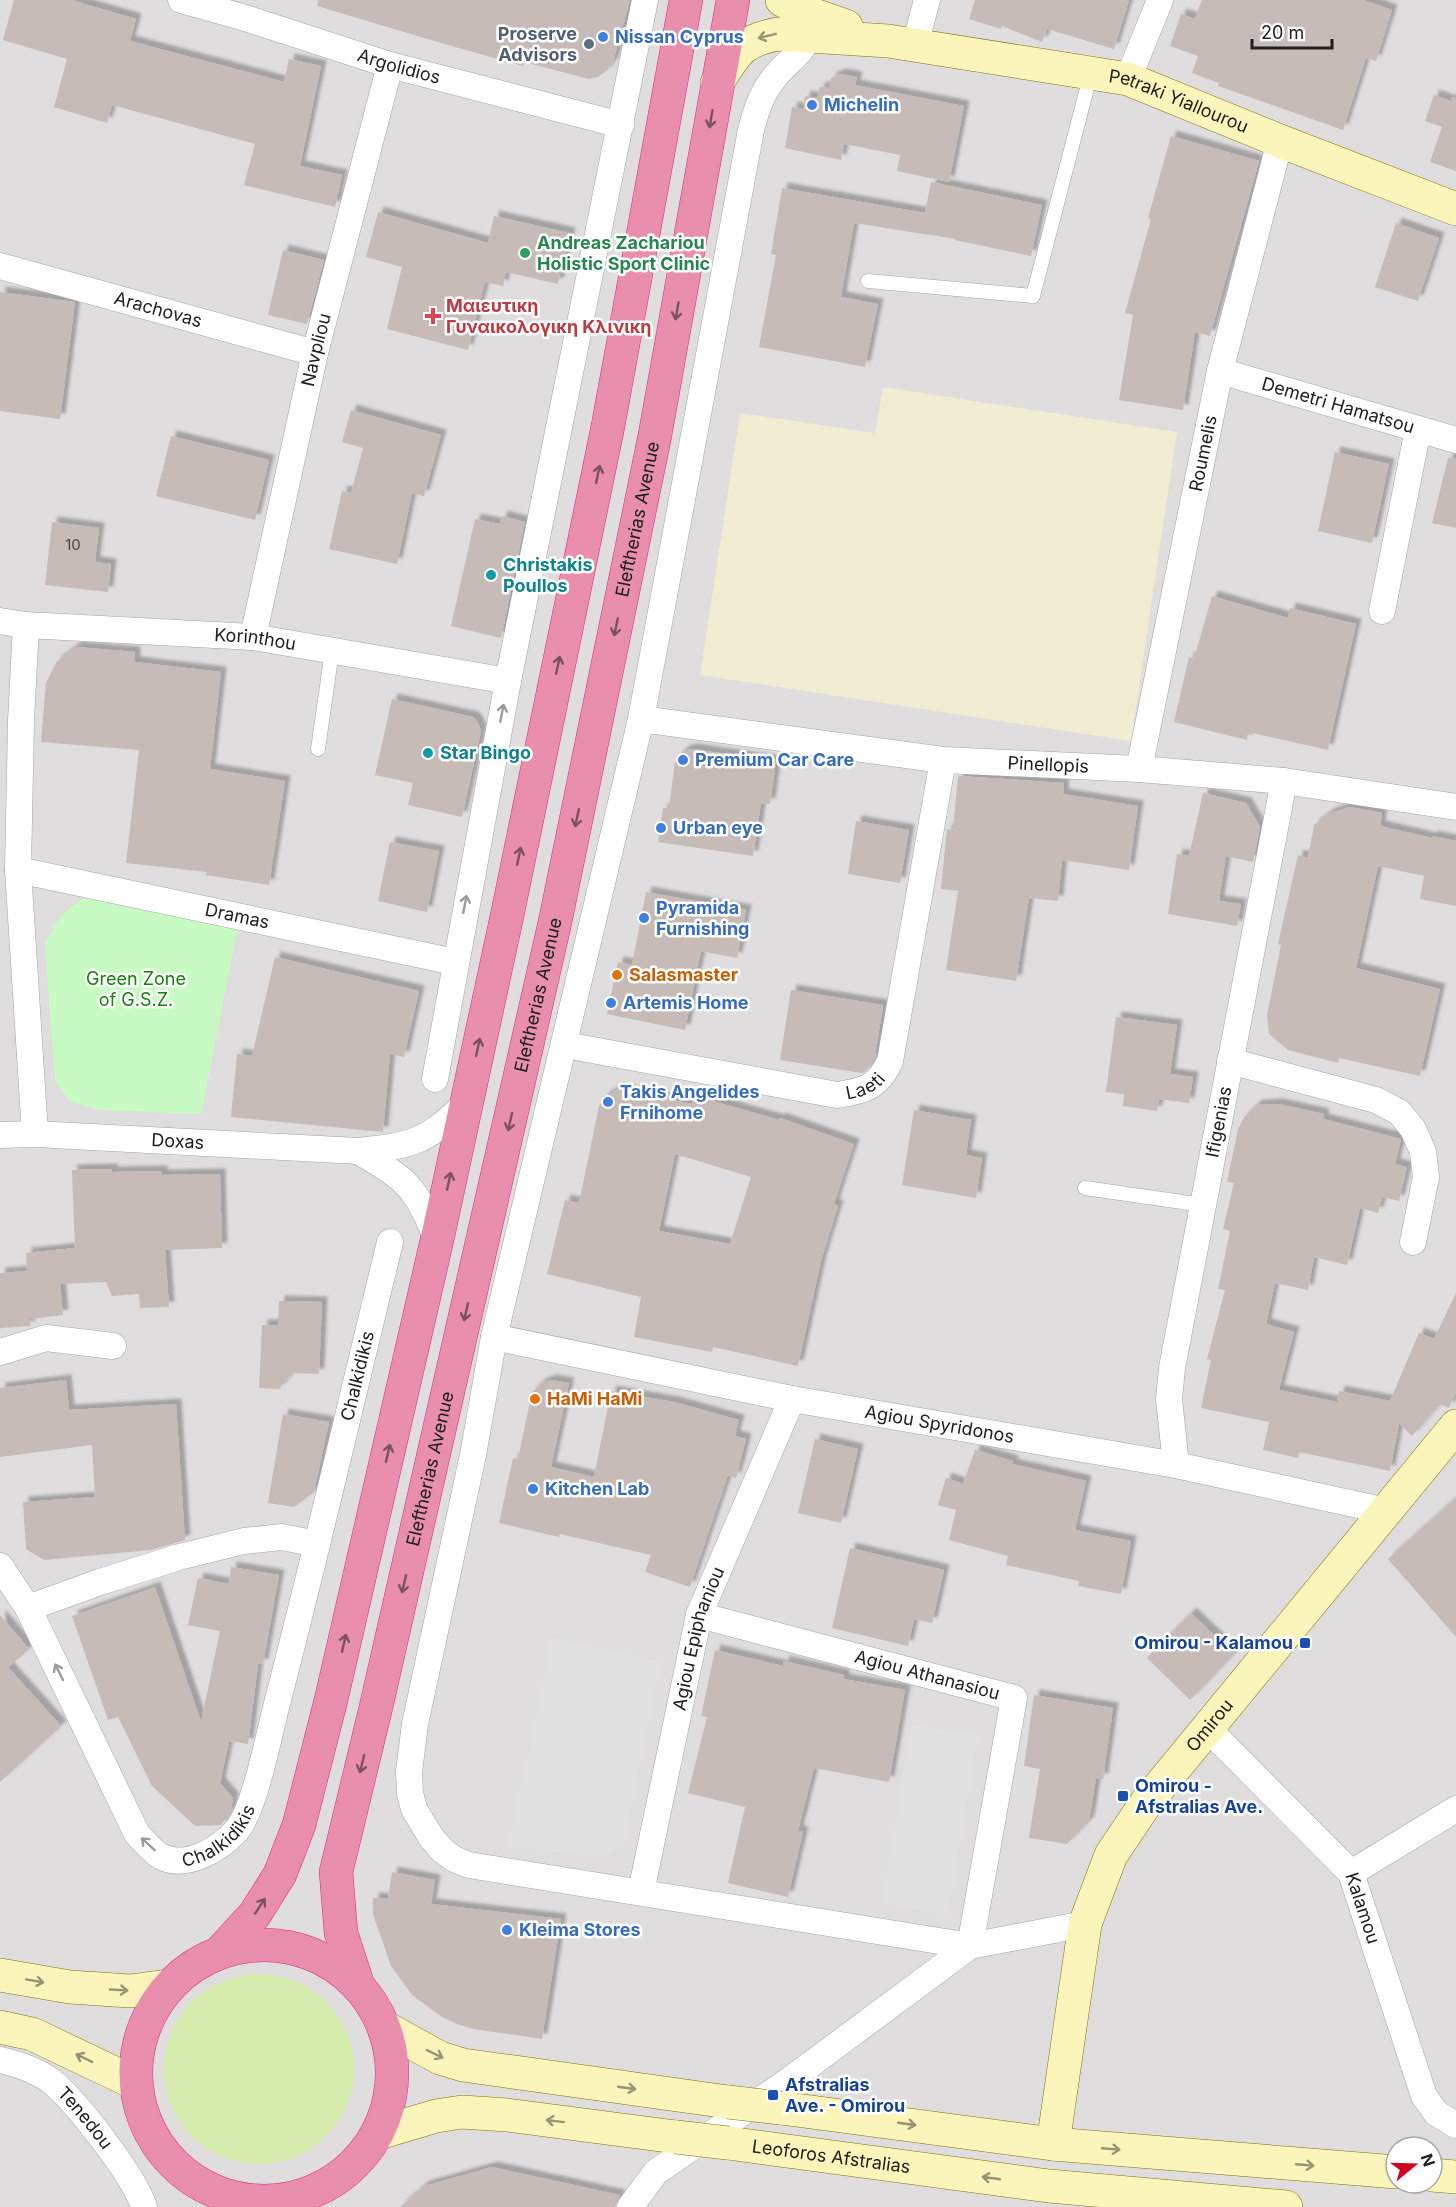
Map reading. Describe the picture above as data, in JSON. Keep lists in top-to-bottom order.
{
  "streets": {
    "highway": ["Eleftherias Avenue"],
    "main road": ["Petraki Yiallourou", "Omirou", "Leoforos Afstralias"],
    "street": [
      "Argolidios",
      "Arachovas",
      "Navpliou",
      "Demetri Hamatsou",
      "Roumelis",
      "Korinthou",
      "Pinellopis",
      "Dramas",
      "Laeti",
      "Ifigenias",
      "Doxas",
      "Chalkidikis",
      "Agiou Spyridonos",
      "Agiou Epiphaniou",
      "Agiou Athanasiou",
      "Kalamou",
      "Tenedou"
    ]
  },
  "crossings": [
    ["Argolidios", "Navpliou"],
    ["Petraki Yiallourou", "Roumelis"],
    ["Petraki Yiallourou", "Eleftherias Avenue"],
    ["Arachovas", "Navpliou"],
    ["Navpliou", "Korinthou"],
    ["Demetri Hamatsou", "Roumelis"],
    ["Roumelis", "Pinellopis"],
    ["Pinellopis", "Laeti"],
    ["Pinellopis", "Ifigenias"],
    ["Ifigenias", "Agiou Spyridonos"],
    ["Agiou Spyridonos", "Agiou Epiphaniou"],
    ["Agiou Spyridonos", "Omirou"],
    ["Agiou Epiphaniou", "Agiou Athanasiou"],
    ["Omirou", "Kalamou"]
  ],
  "parks": ["Green Zone of G.S.Z."],
  "places": {
    "other": [
      "Nissan Cyprus",
      "Proserve Advisors",
      "Michelin",
      "Andreas Zachariou Holistic Sport Clinic",
      "Christakis Poullos",
      "Star Bingo",
      "Premium Car Care",
      "Urban eye",
      "Pyramida Furnishing",
      "Salasmaster",
      "Artemis Home",
      "Takis Angelides Frnihome",
      "HaMi HaMi",
      "Kitchen Lab",
      "Kleima Stores"
    ],
    "health": ["Μαιευτικη Γυναικολογικη Κλινικη"],
    "transit": ["Omirou - Kalamou", "Omirou - Afstralias Ave.", "Afstralias Ave. - Omirou"]
  },
  "house_numbers": ["10"],
  "scale_bar": "20 m",
  "north": "right"
}
